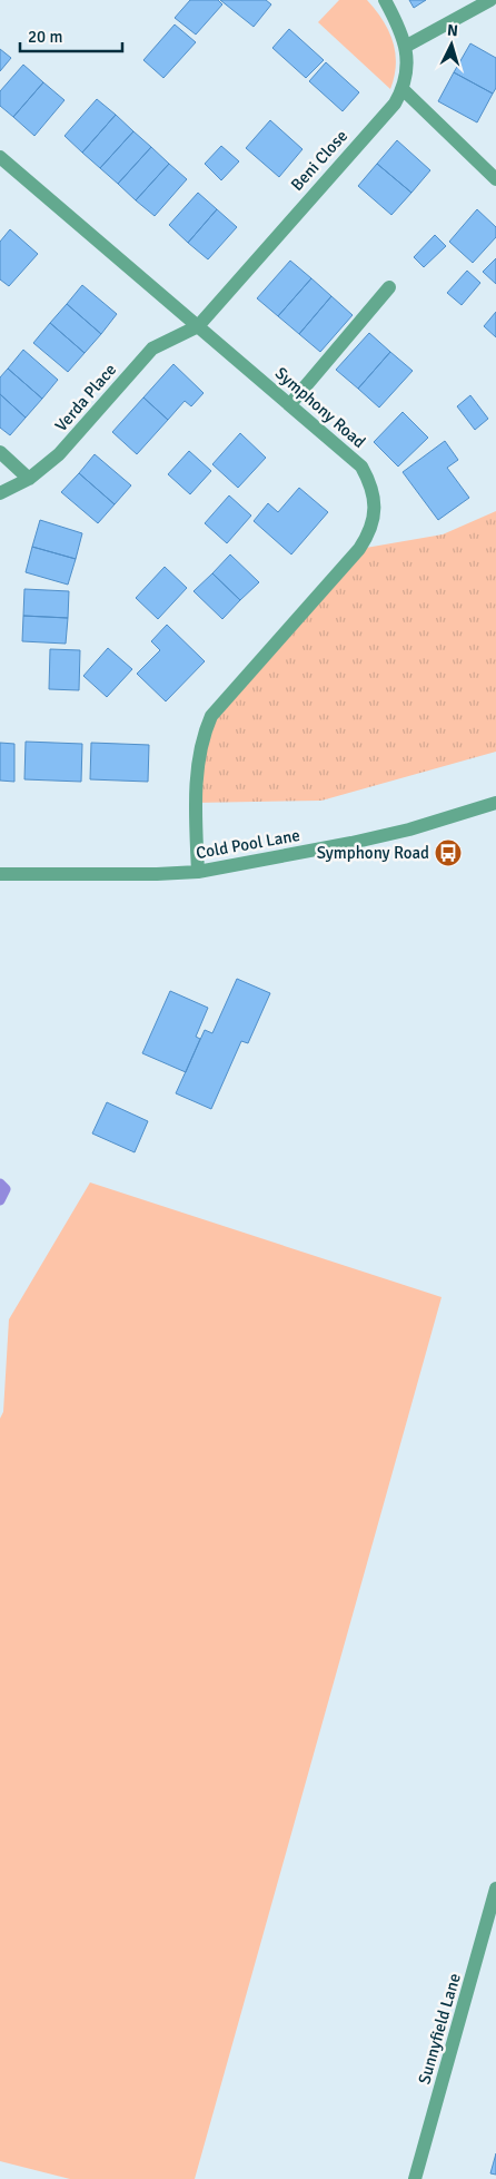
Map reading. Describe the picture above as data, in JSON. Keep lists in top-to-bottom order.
{
  "streets": {
    "street": [
      "Beni Close",
      "Verda Place",
      "Symphony Road",
      "Cold Pool Lane",
      "Sunnyfield Lane"
    ]
  },
  "crossings": [
    ["Beni Close", "Verda Place"],
    ["Beni Close", "Symphony Road"],
    ["Verda Place", "Symphony Road"],
    ["Symphony Road", "Cold Pool Lane"]
  ],
  "places": {
    "bus stop": ["Symphony Road"]
  },
  "scale_bar": "20 m",
  "north": "top"
}
